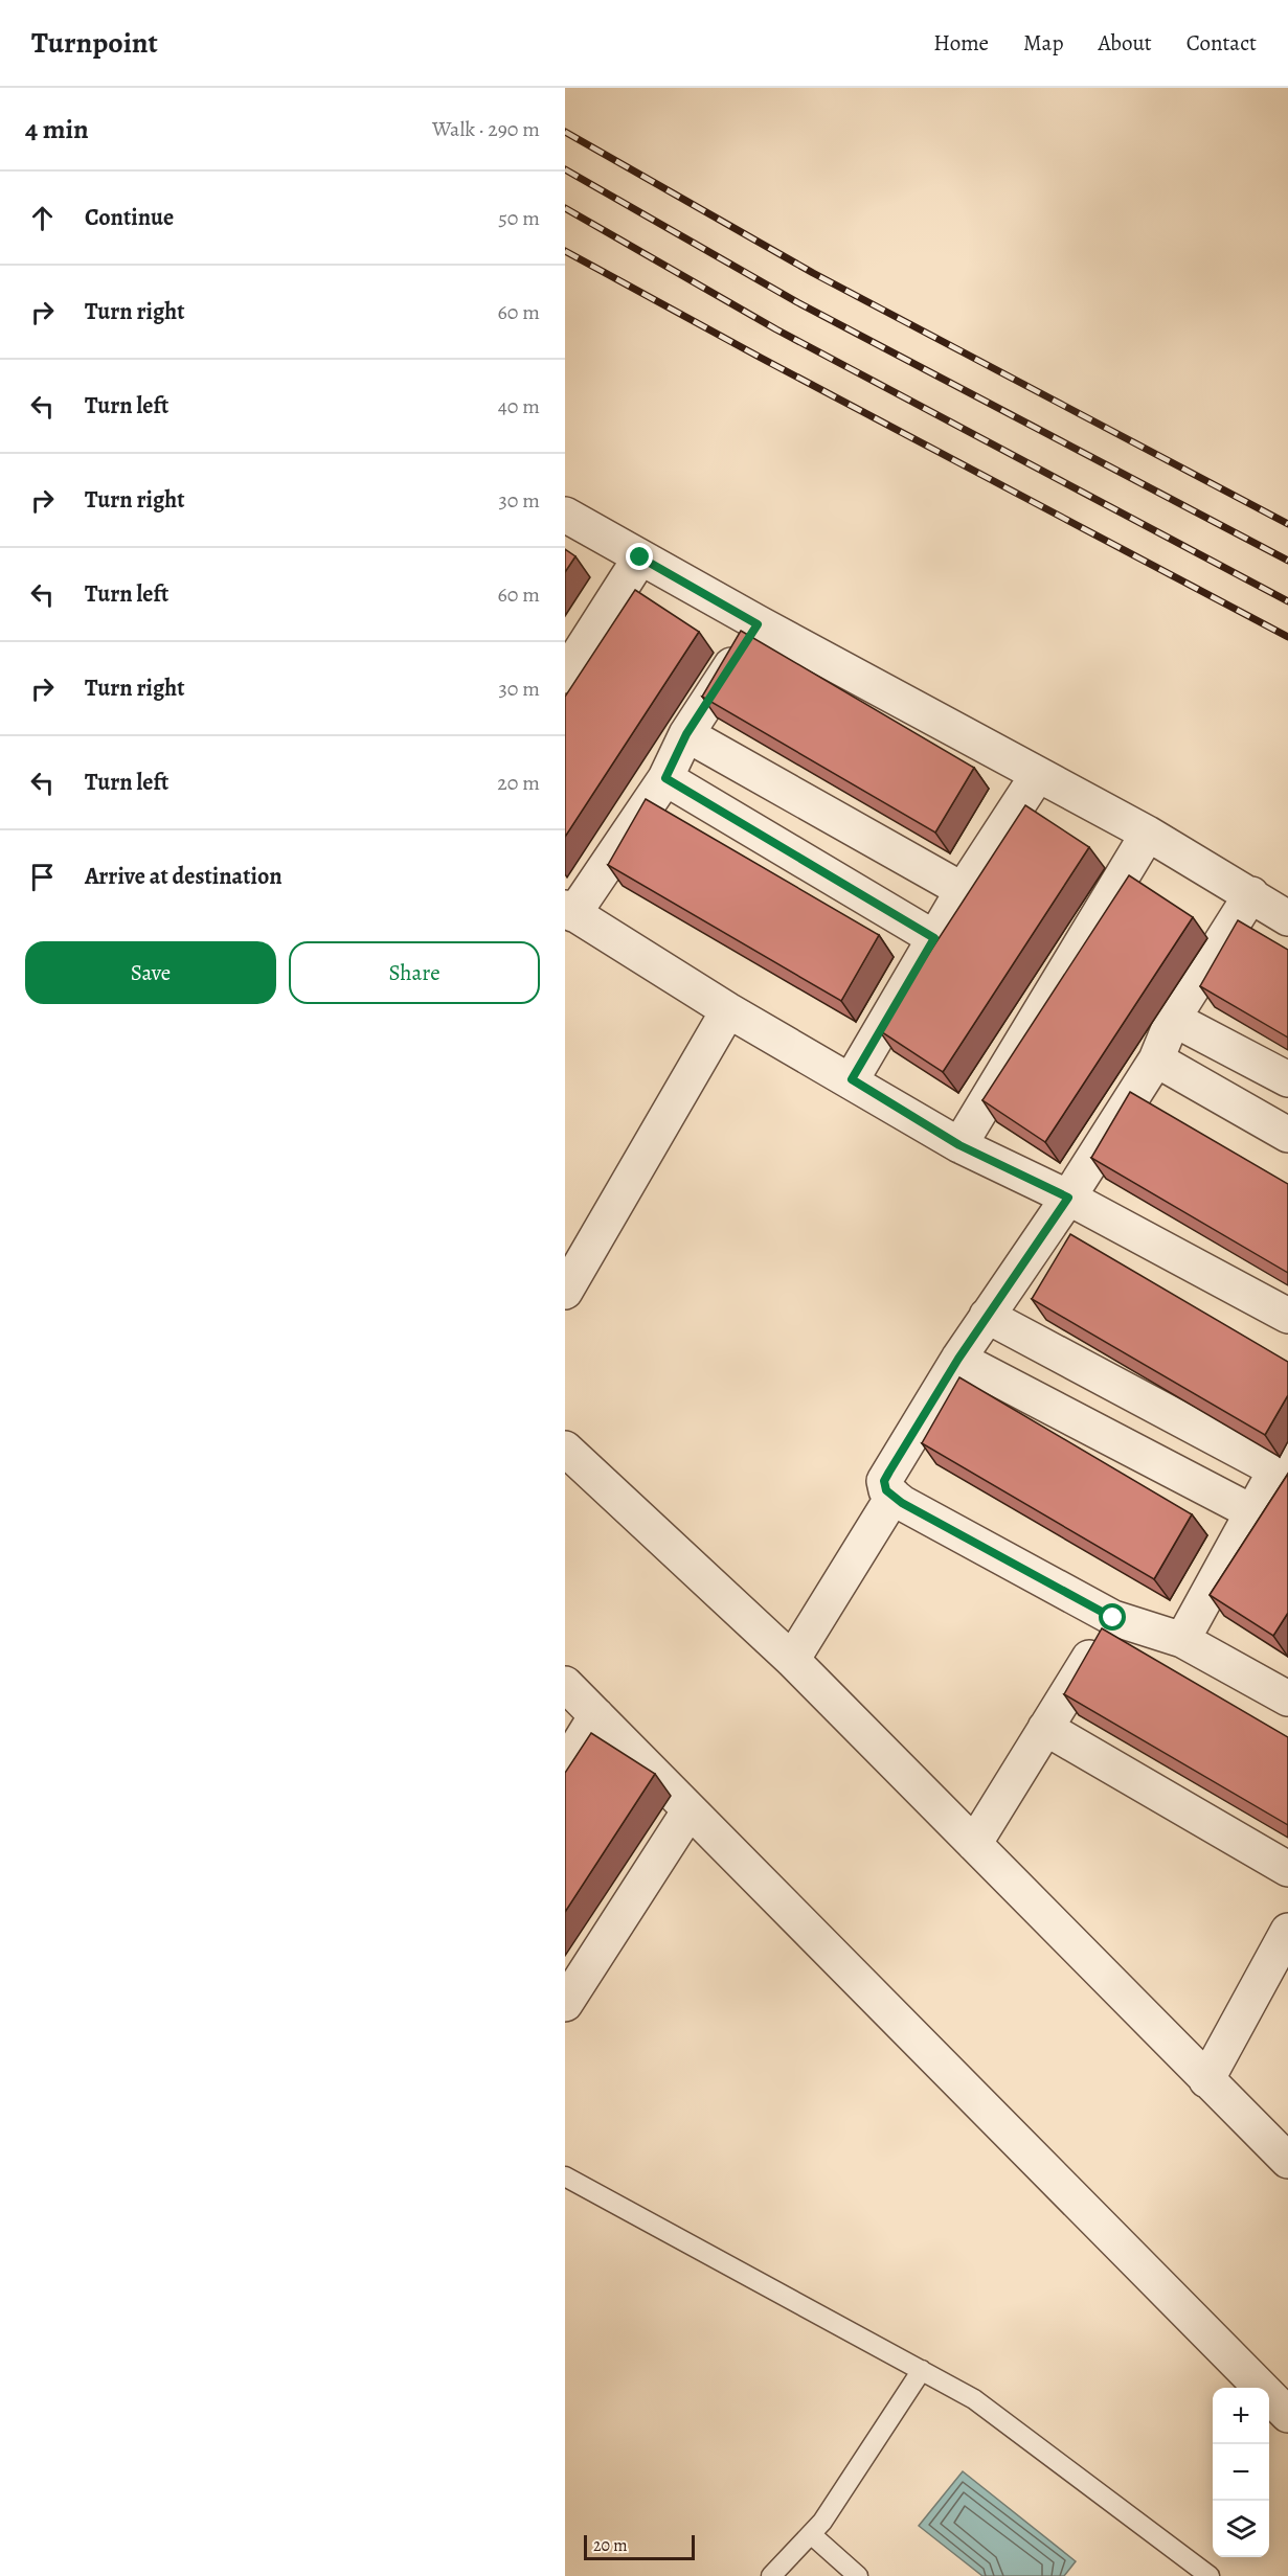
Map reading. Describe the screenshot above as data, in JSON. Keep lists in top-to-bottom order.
{
  "scale_bar": "20 m",
  "page": {
    "header": "Turnpoint",
    "nav": [
      "Home",
      "Map",
      "About",
      "Contact"
    ],
    "heading": ["4 min", "Walk · 290 m"],
    "list": [
      ["Continue", "50 m"],
      ["Turn right", "60 m"],
      ["Turn left", "40 m"],
      ["Turn right", "30 m"],
      ["Turn left", "60 m"],
      ["Turn right", "30 m"],
      ["Turn left", "20 m"],
      "Arrive at destination"
    ],
    "buttons": ["Save", "Share"],
    "map_buttons": ["+", "−"],
    "scale": "20 m"
  }
}
